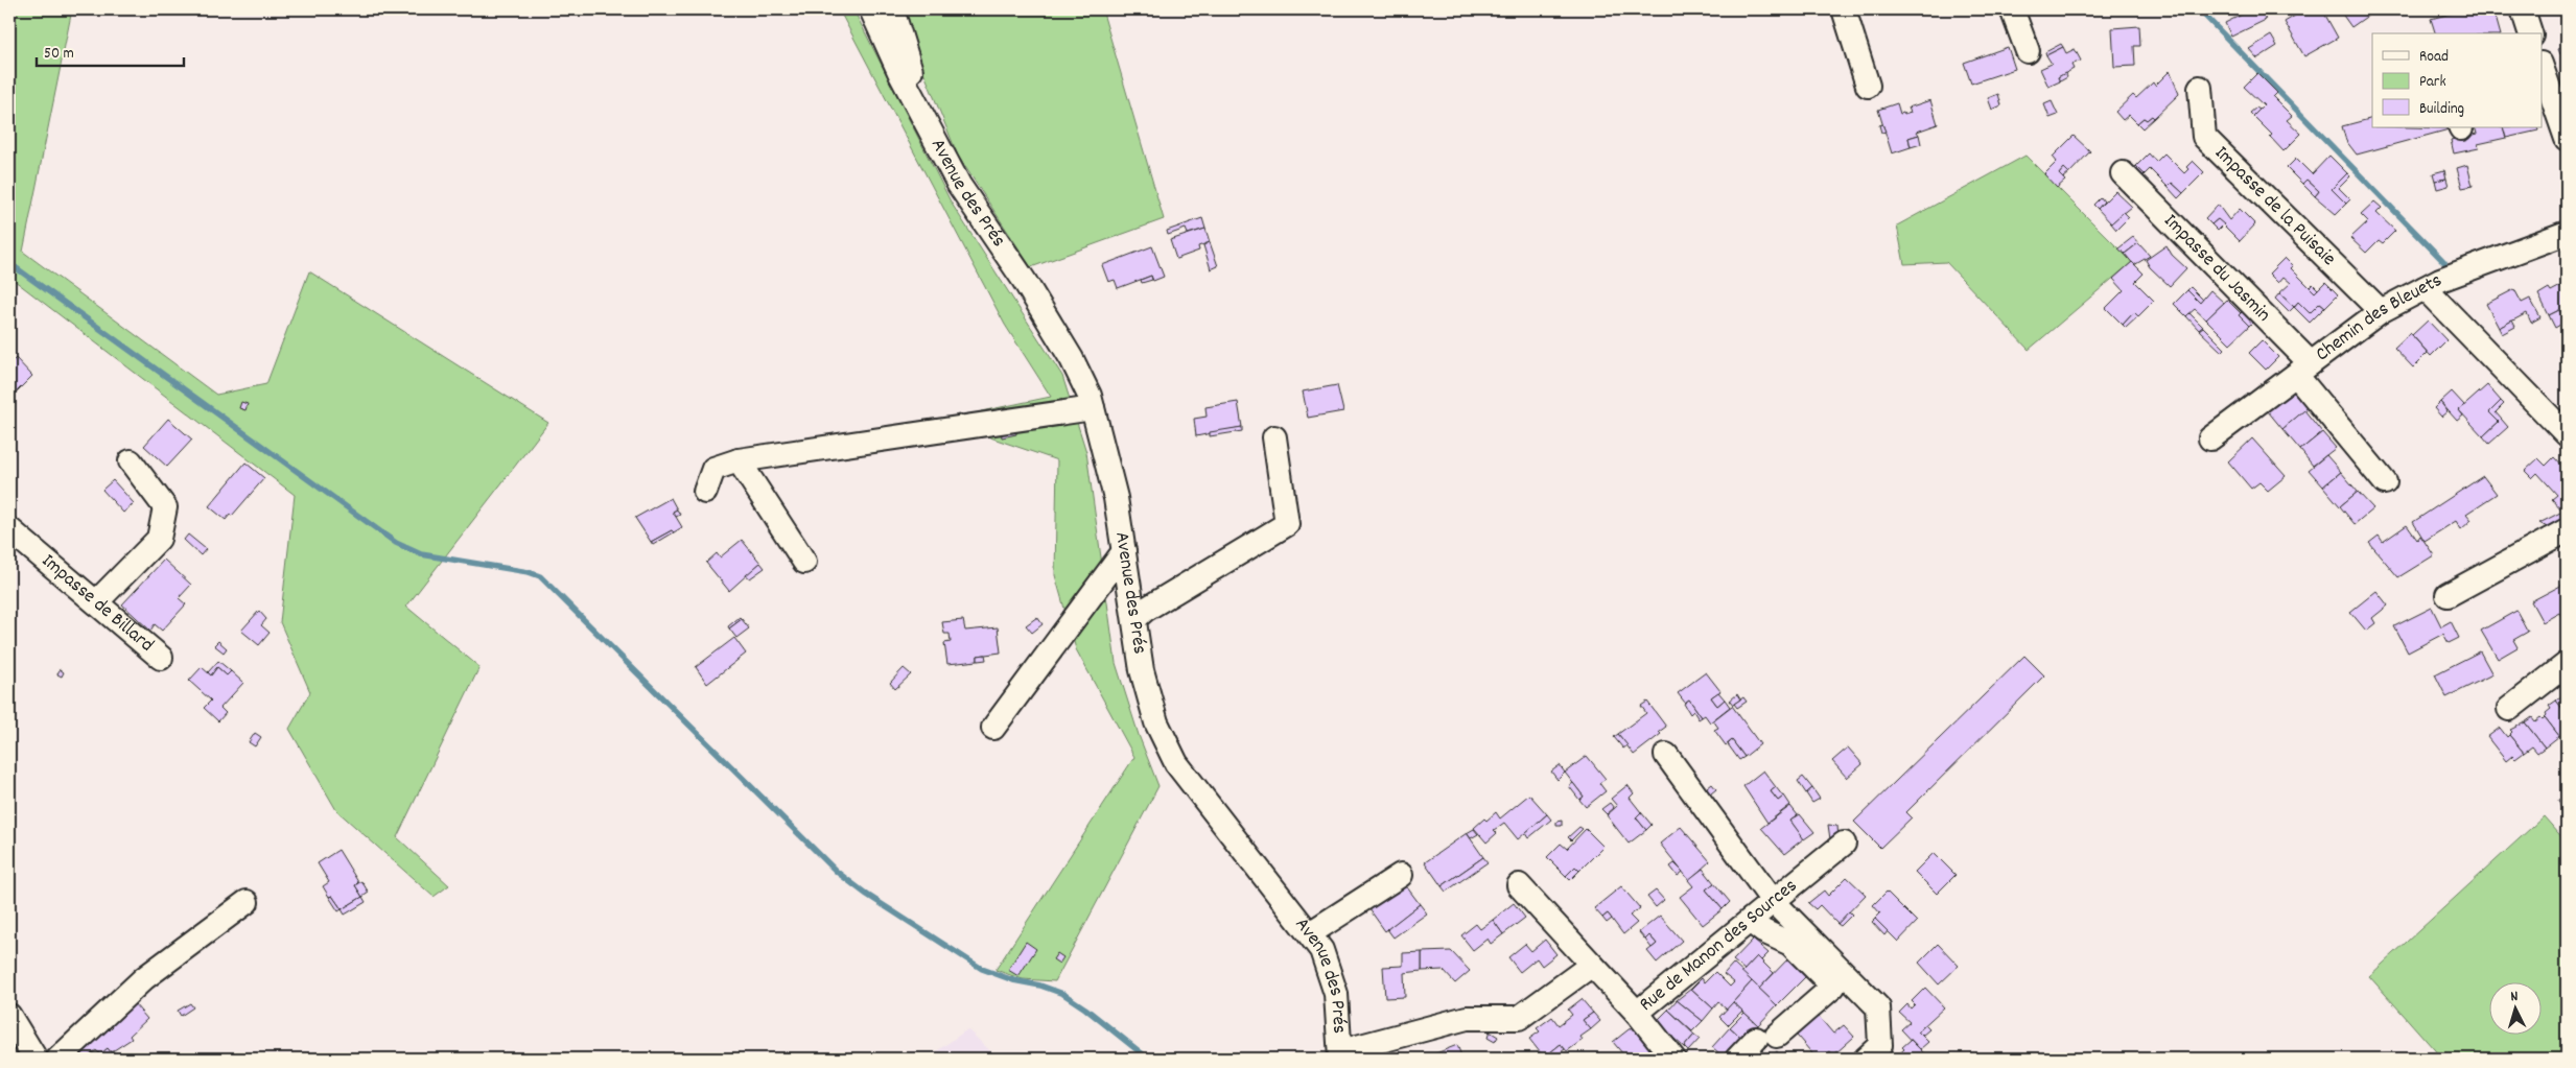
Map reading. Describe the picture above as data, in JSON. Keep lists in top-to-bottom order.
{
  "streets": {
    "street": [
      "Avenue des Prés",
      "Impasse de la Puisaie",
      "Impasse du Jasmin",
      "Chemin des Bleuets",
      "Impasse de Billard",
      "Rue de Manon des Sources"
    ]
  },
  "crossings": [
    ["Impasse de la Puisaie", "Chemin des Bleuets"],
    ["Impasse du Jasmin", "Chemin des Bleuets"]
  ],
  "legend": ["Road", "Park", "Building"],
  "scale_bar": "50 m",
  "north": "top"
}
